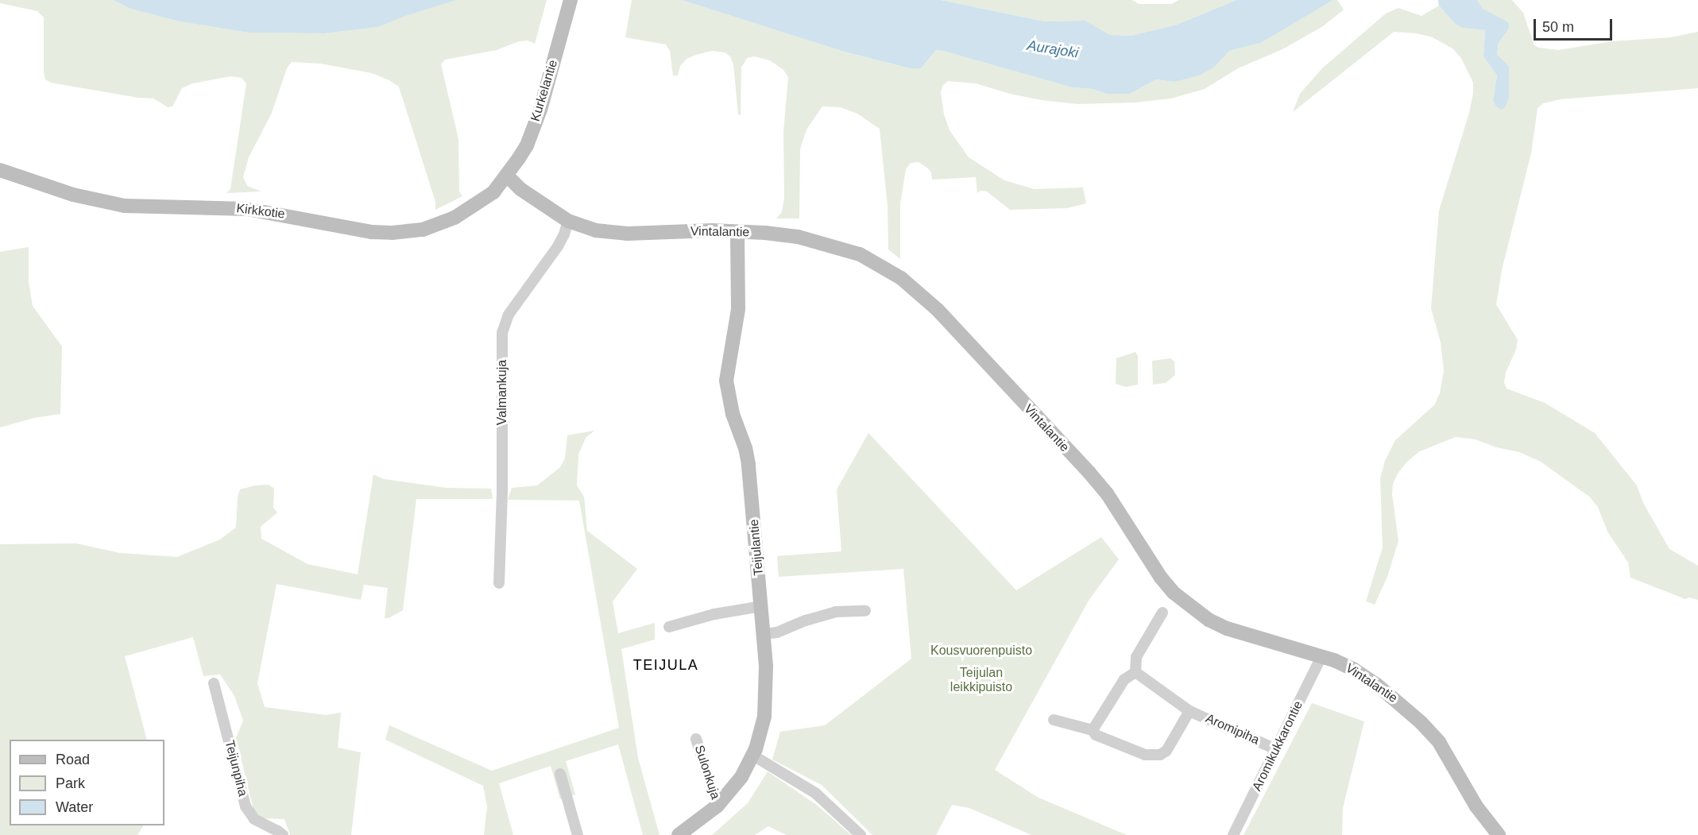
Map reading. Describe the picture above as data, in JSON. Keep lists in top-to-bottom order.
{
  "streets": {
    "street": [
      "Kurkelantie",
      "Kirkkotie",
      "Vintalantie",
      "Valmankuja",
      "Teijulantie",
      "Aromipiha",
      "Aromikukkarontie",
      "Teijunpiha",
      "Sulonkuja"
    ]
  },
  "crossings": [
    ["Kurkelantie", "Kirkkotie"],
    ["Kurkelantie", "Vintalantie"],
    ["Kirkkotie", "Vintalantie"],
    ["Vintalantie", "Valmankuja"],
    ["Vintalantie", "Teijulantie"],
    ["Vintalantie", "Aromikukkarontie"],
    ["Teijulantie", "Sulonkuja"],
    ["Aromipiha", "Aromikukkarontie"]
  ],
  "districts": ["TEIJULA"],
  "water": ["Aurajoki"],
  "parks": ["Kousvuorenpuisto", "Teijulan leikkipuisto"],
  "legend": ["Road", "Park", "Water"],
  "scale_bar": "50 m"
}
